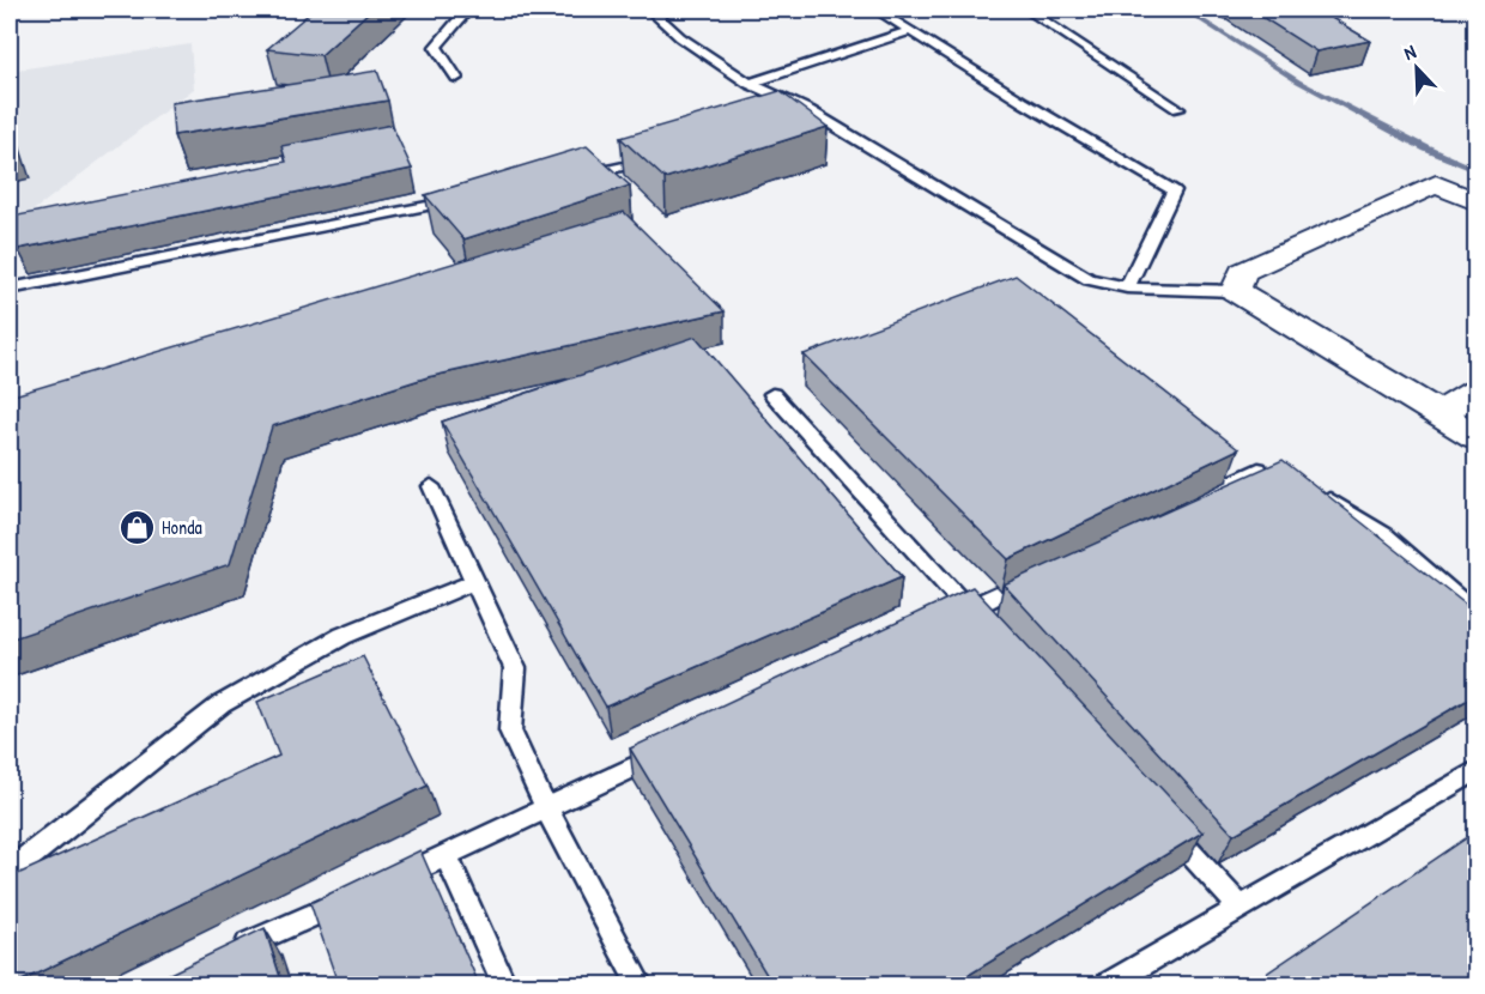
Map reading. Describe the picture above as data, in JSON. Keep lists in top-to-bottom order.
{
  "places": {
    "shop": ["Honda"]
  },
  "north": "top left"
}
